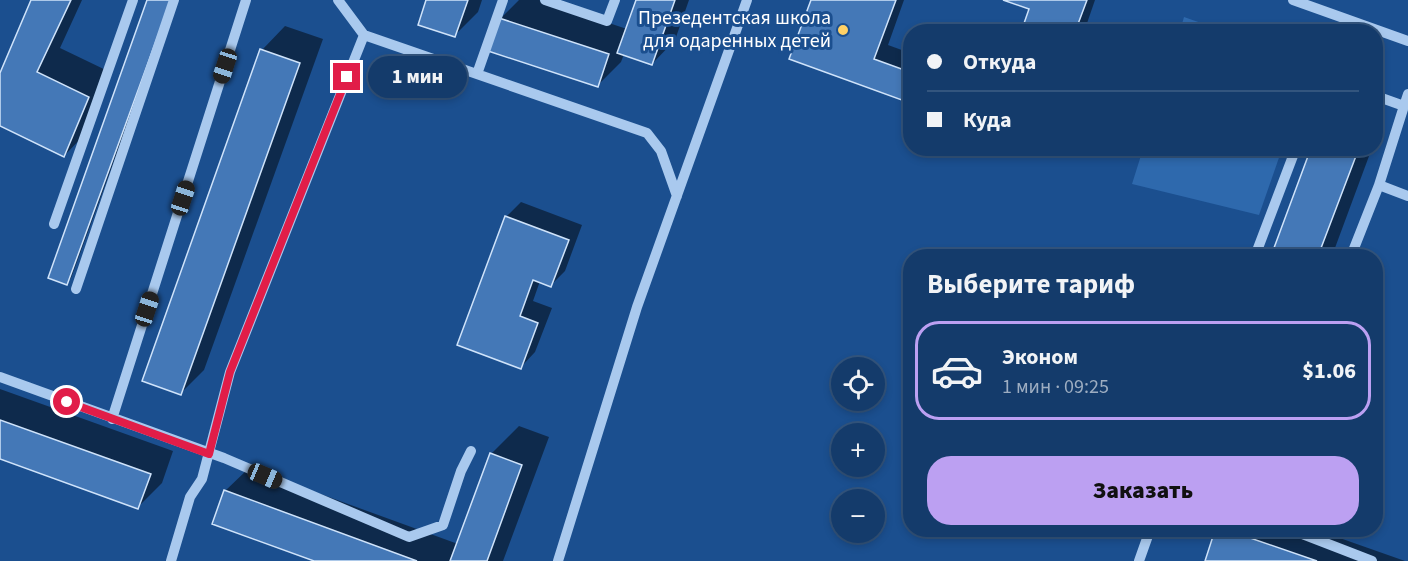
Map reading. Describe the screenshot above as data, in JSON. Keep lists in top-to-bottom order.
{
  "places": ["Презедентская школа для одаренных детей"],
  "page": {
    "banner": ["Откуда", "Куда"],
    "bubble": "1 мин",
    "heading": "Выберите тариф",
    "list": [
      {
        "name": "Эконом",
        "note": "1 мин · 09:25",
        "value": "$1.06"
      }
    ],
    "map_buttons": ["+", "−"],
    "buttons": "Заказать"
  }
}
